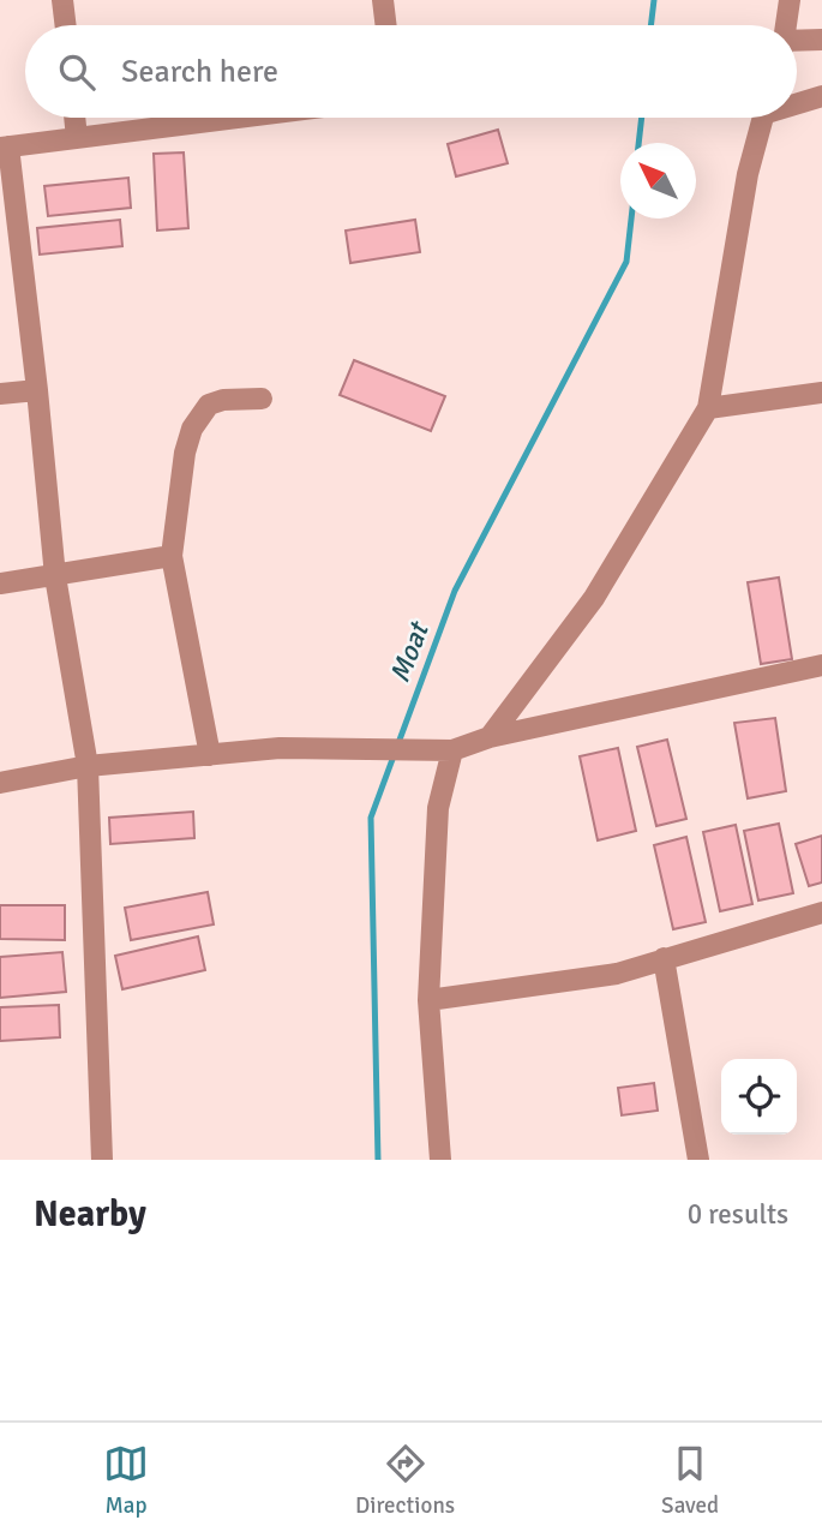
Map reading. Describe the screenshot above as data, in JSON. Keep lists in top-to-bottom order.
{
  "water": ["Moat"],
  "north": "top left",
  "page": {
    "search": "Search here",
    "heading": ["Nearby", "0 results"],
    "nav": ["Map", "Directions", "Saved"]
  }
}
